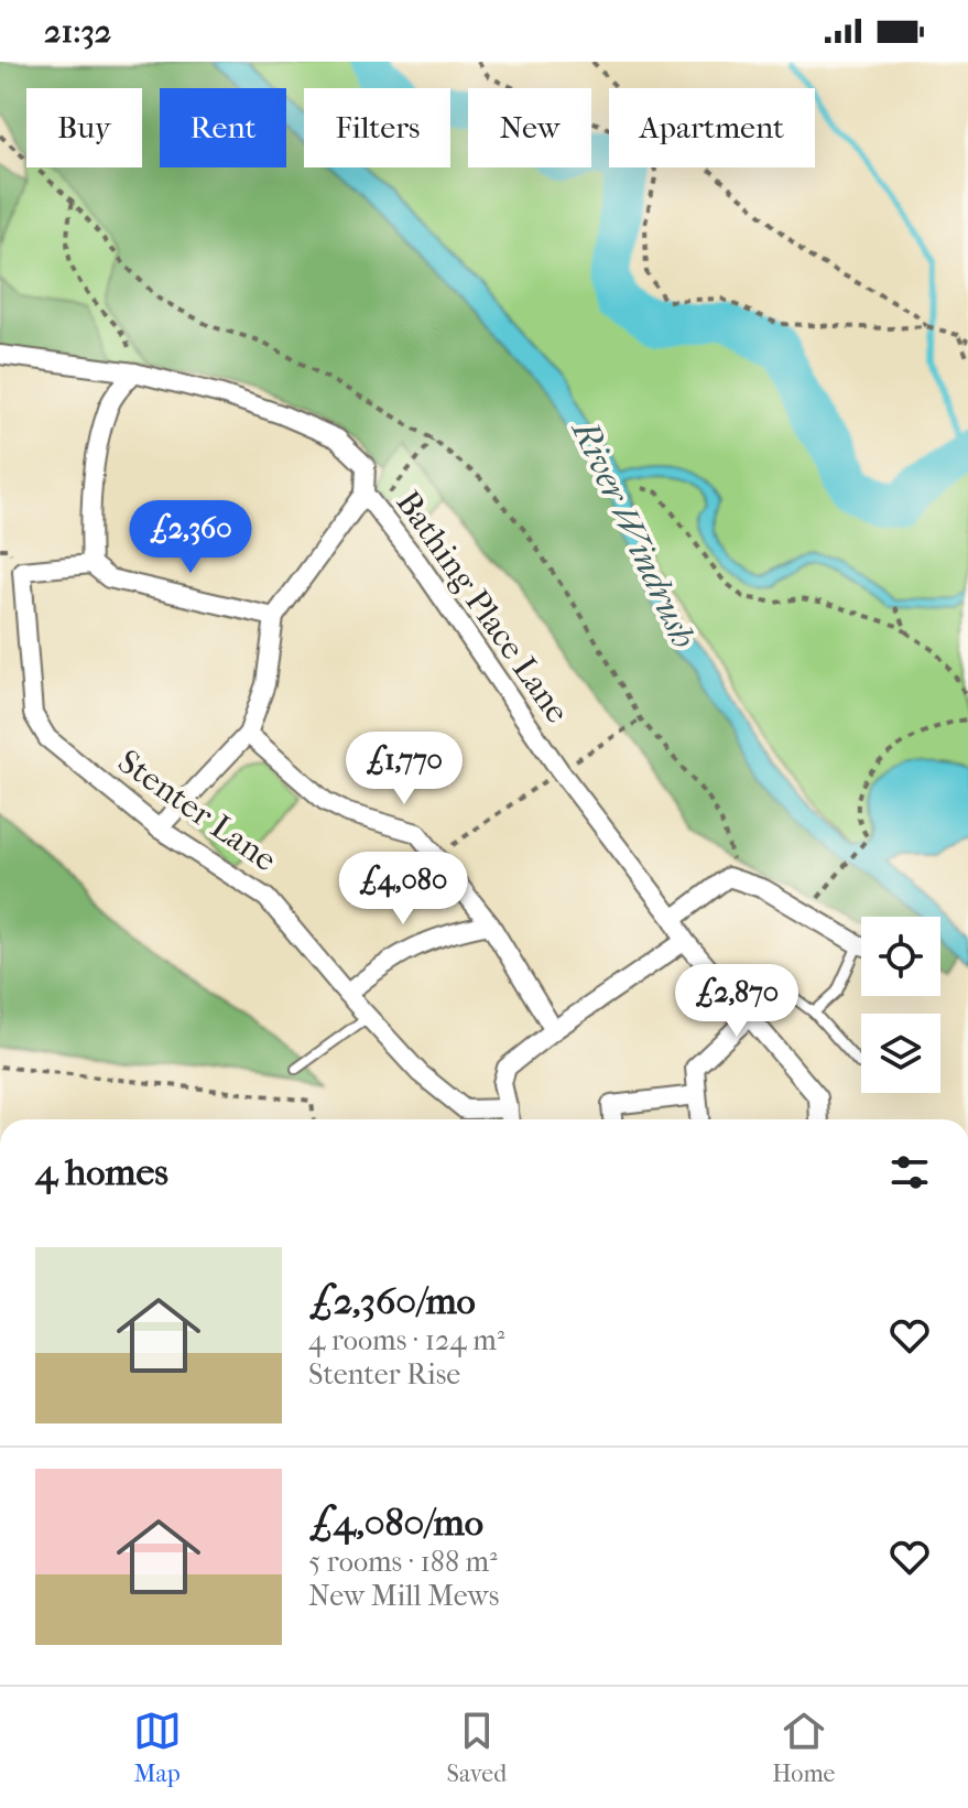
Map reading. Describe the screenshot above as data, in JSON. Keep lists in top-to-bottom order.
{
  "streets": {
    "street": ["Bathing Place Lane", "Stenter Lane"]
  },
  "crossings": [
    ["Bathing Place Lane", "Stenter Lane"]
  ],
  "water": ["River Windrush"],
  "page": {
    "status": "21:32",
    "chip": [
      "Buy",
      "Rent",
      "Filters",
      "New",
      "Apartment"
    ],
    "price": [
      "£2,360",
      "£1,770",
      "£4,080",
      "£2,870"
    ],
    "heading": "4 homes",
    "list": [
      {
        "name": "£2,360/mo",
        "note": "4 rooms · 124 m² · Stenter Rise"
      },
      {
        "name": "£4,080/mo",
        "note": "5 rooms · 188 m² · New Mill Mews"
      }
    ],
    "tabs": ["Map", "Saved", "Home"]
  }
}
